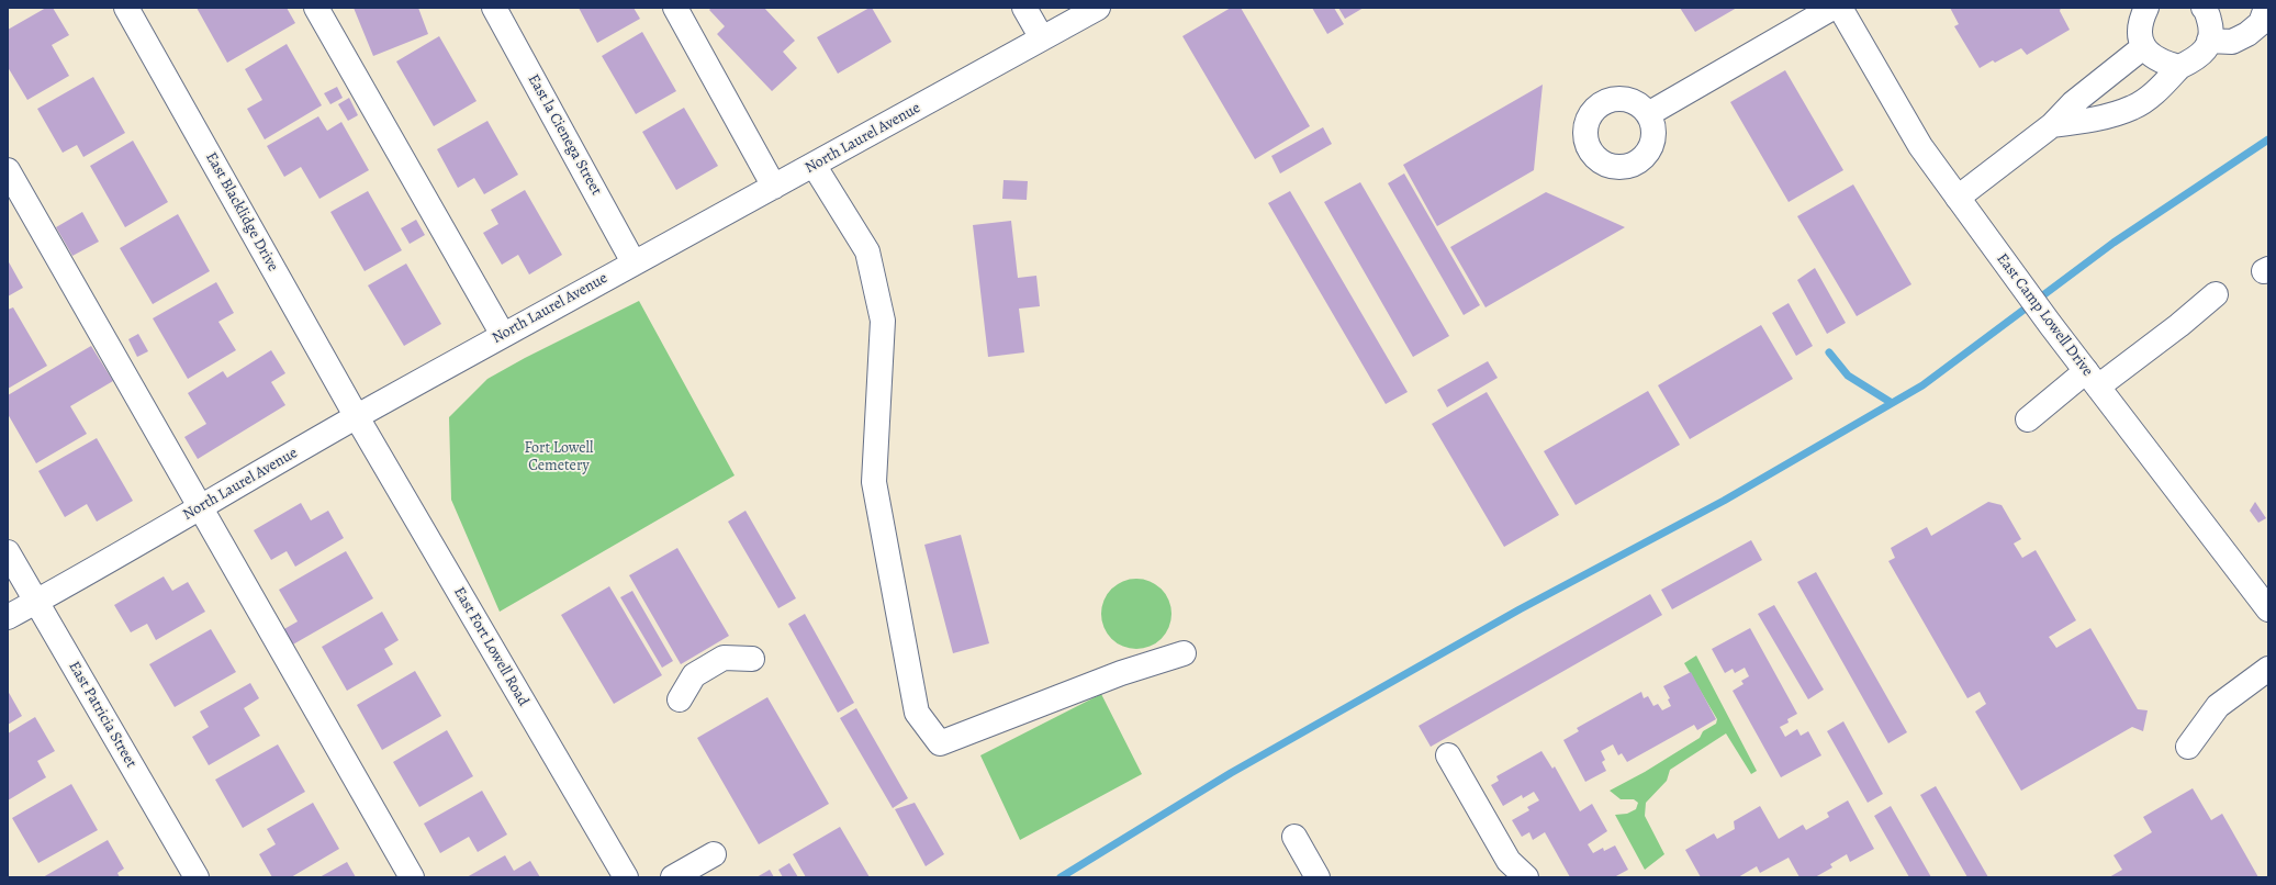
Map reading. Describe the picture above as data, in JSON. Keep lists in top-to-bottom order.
{
  "streets": {
    "street": [
      "East la Cienega Street",
      "North Laurel Avenue",
      "East Blacklidge Drive",
      "East Camp Lowell Drive",
      "East Fort Lowell Road",
      "East Patricia Street"
    ]
  },
  "crossings": [
    ["East la Cienega Street", "North Laurel Avenue"],
    ["North Laurel Avenue", "East Blacklidge Drive"],
    ["North Laurel Avenue", "East Fort Lowell Road"],
    ["North Laurel Avenue", "East Patricia Street"],
    ["East Blacklidge Drive", "East Fort Lowell Road"]
  ],
  "parks": ["Fort Lowell Cemetery"]
}
